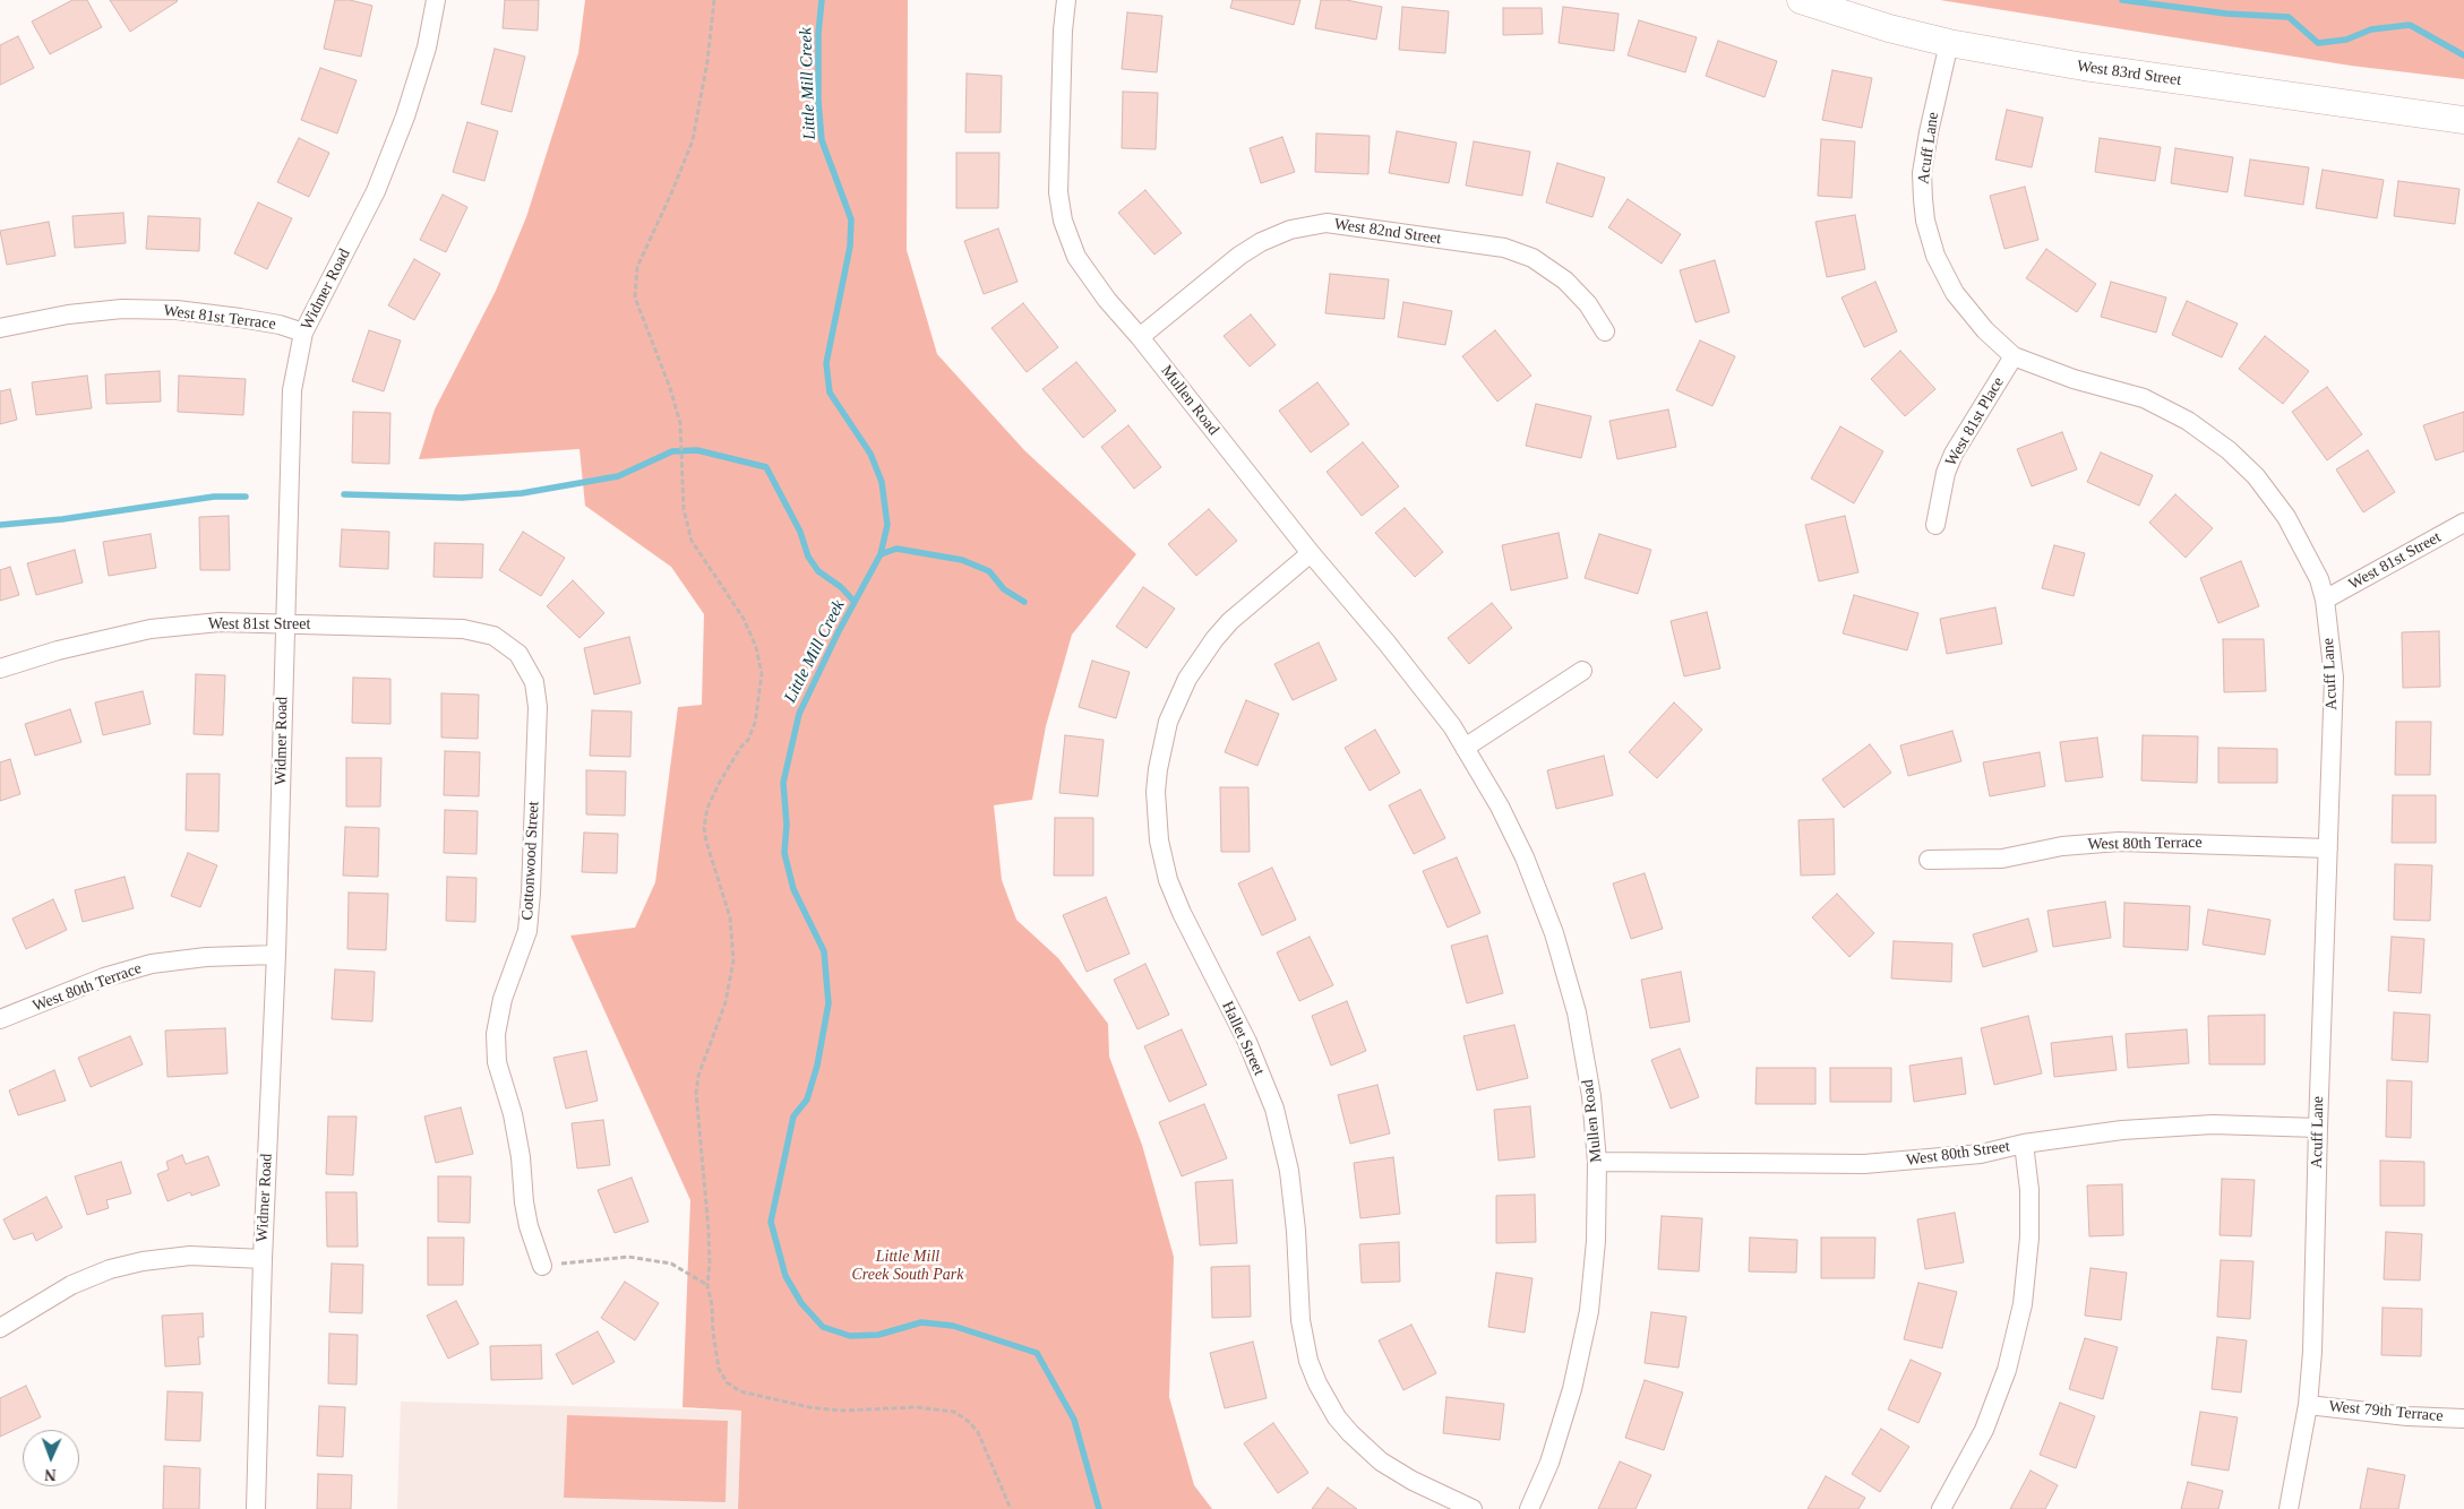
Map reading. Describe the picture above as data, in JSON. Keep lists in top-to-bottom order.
{
  "streets": {
    "street": [
      "West 83rd Street",
      "Acuff Lane",
      "West 82nd Street",
      "Widmer Road",
      "West 81st Terrace",
      "Mullen Road",
      "West 81st Place",
      "West 81st Street",
      "West 80th Terrace",
      "Cottonwood Street",
      "Hallet Street",
      "West 80th Street",
      "West 79th Terrace"
    ]
  },
  "crossings": [
    ["West 83rd Street", "Acuff Lane"],
    ["Acuff Lane", "West 81st Place"],
    ["Acuff Lane", "West 81st Street"],
    ["Acuff Lane", "West 80th Terrace"],
    ["Acuff Lane", "West 80th Street"],
    ["Acuff Lane", "West 79th Terrace"],
    ["West 82nd Street", "Mullen Road"],
    ["Widmer Road", "West 81st Terrace"],
    ["Widmer Road", "West 81st Street"],
    ["Widmer Road", "West 80th Terrace"],
    ["Mullen Road", "Hallet Street"],
    ["Mullen Road", "West 80th Street"],
    ["West 81st Street", "Cottonwood Street"]
  ],
  "water": ["Little Mill Creek"],
  "parks": ["Little Mill Creek South Park"],
  "north": "bottom"
}
